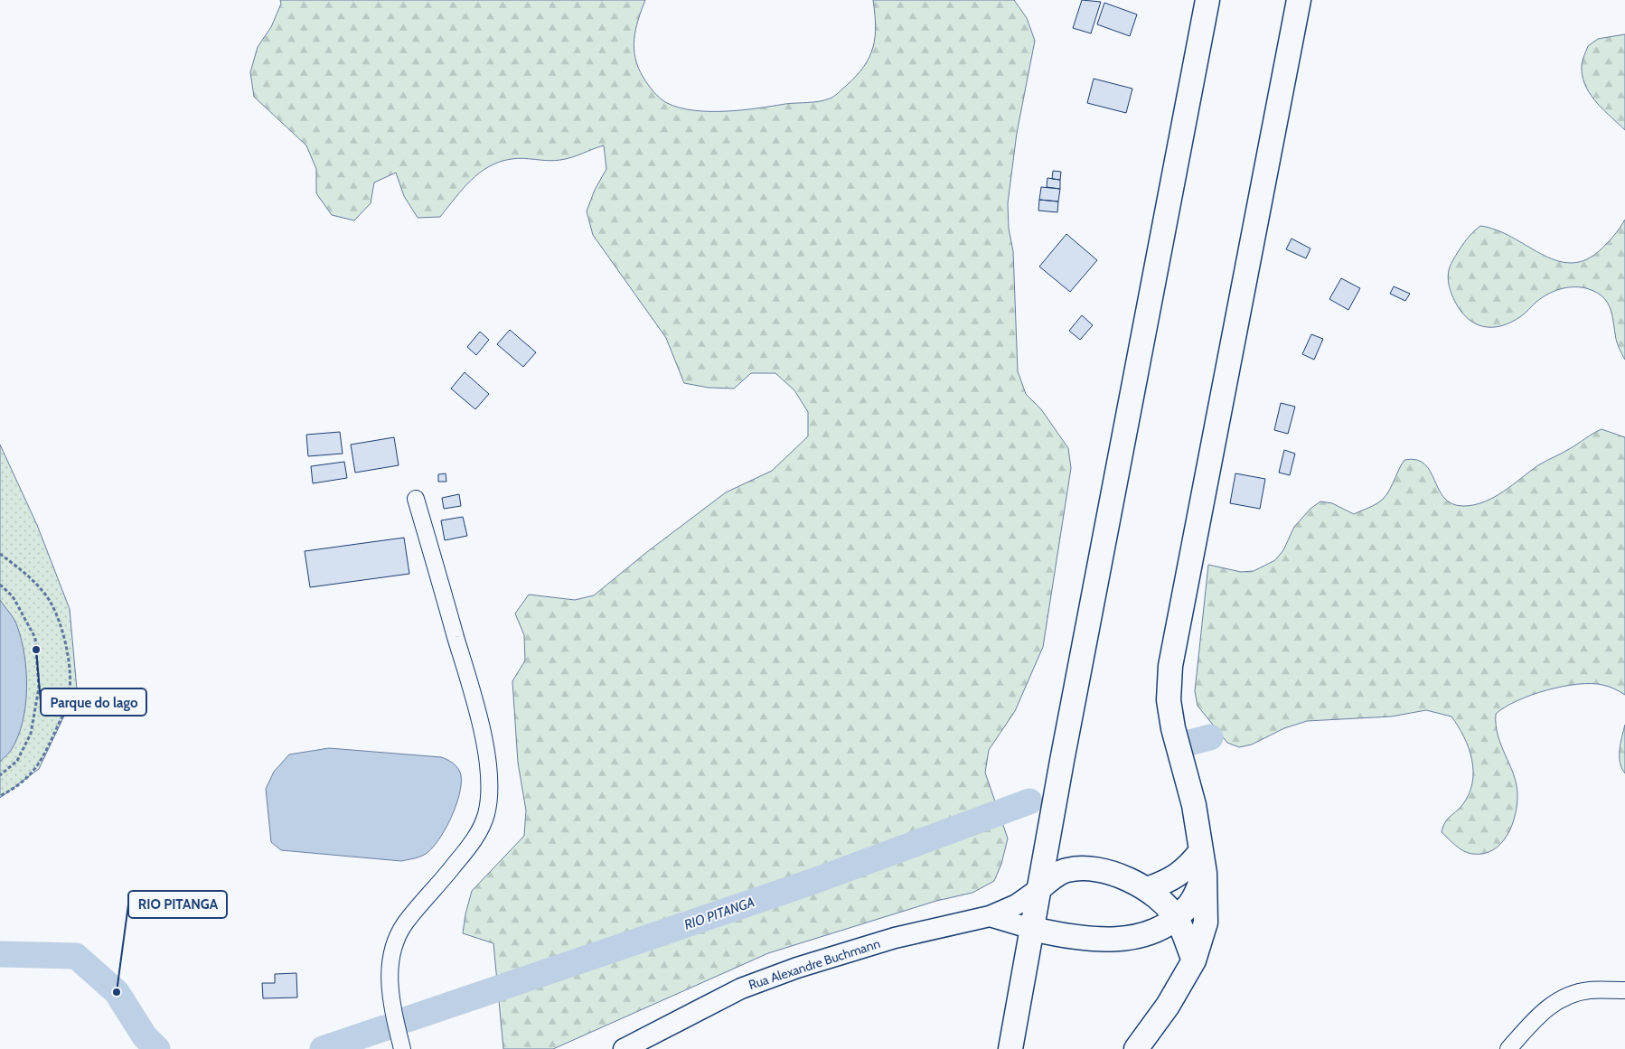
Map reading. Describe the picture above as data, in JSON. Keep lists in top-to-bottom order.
{
  "streets": {
    "main road": ["Rua Alexandre Buchmann"]
  },
  "water": ["RIO PITANGA"],
  "places": ["Parque do lago", "RIO PITANGA"]
}
